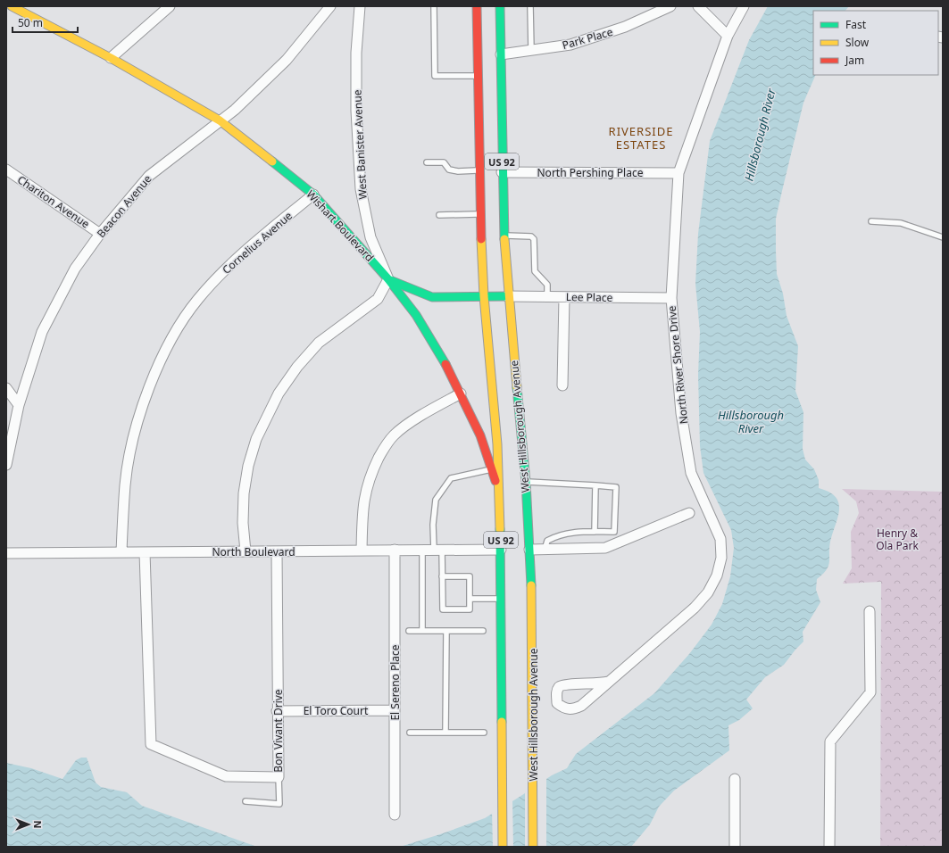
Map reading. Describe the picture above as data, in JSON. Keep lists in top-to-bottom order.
{
  "streets": {
    "main road": ["US 92", "Wishart Boulevard", "West Hillsborough Avenue"],
    "street": [
      "Park Place",
      "West Banister Avenue",
      "North Pershing Place",
      "Chariton Avenue",
      "Beacon Avenue",
      "Cornelius Avenue",
      "Lee Place",
      "North River Shore Drive",
      "North Boulevard",
      "El Sereno Place",
      "El Toro Court",
      "Bon Vivant Drive"
    ]
  },
  "crossings": [
    ["Park Place", "West Hillsborough Avenue"],
    ["West Banister Avenue", "Wishart Boulevard"],
    ["US 92", "Wishart Boulevard"],
    ["US 92", "North Boulevard"],
    ["North Pershing Place", "North River Shore Drive"],
    ["North Pershing Place", "West Hillsborough Avenue"],
    ["Chariton Avenue", "Beacon Avenue"],
    ["Beacon Avenue", "Wishart Boulevard"],
    ["Wishart Boulevard", "Cornelius Avenue"],
    ["Cornelius Avenue", "North Boulevard"],
    ["Lee Place", "North River Shore Drive"],
    ["Lee Place", "West Hillsborough Avenue"],
    ["North Boulevard", "El Sereno Place"],
    ["North Boulevard", "Bon Vivant Drive"],
    ["El Sereno Place", "El Toro Court"],
    ["El Toro Court", "Bon Vivant Drive"]
  ],
  "districts": ["RIVERSIDE ESTATES"],
  "water": ["Hillsborough River"],
  "parks": ["Henry & Ola Park"],
  "legend": ["Fast", "Slow", "Jam"],
  "scale_bar": "50 m",
  "north": "right"
}
